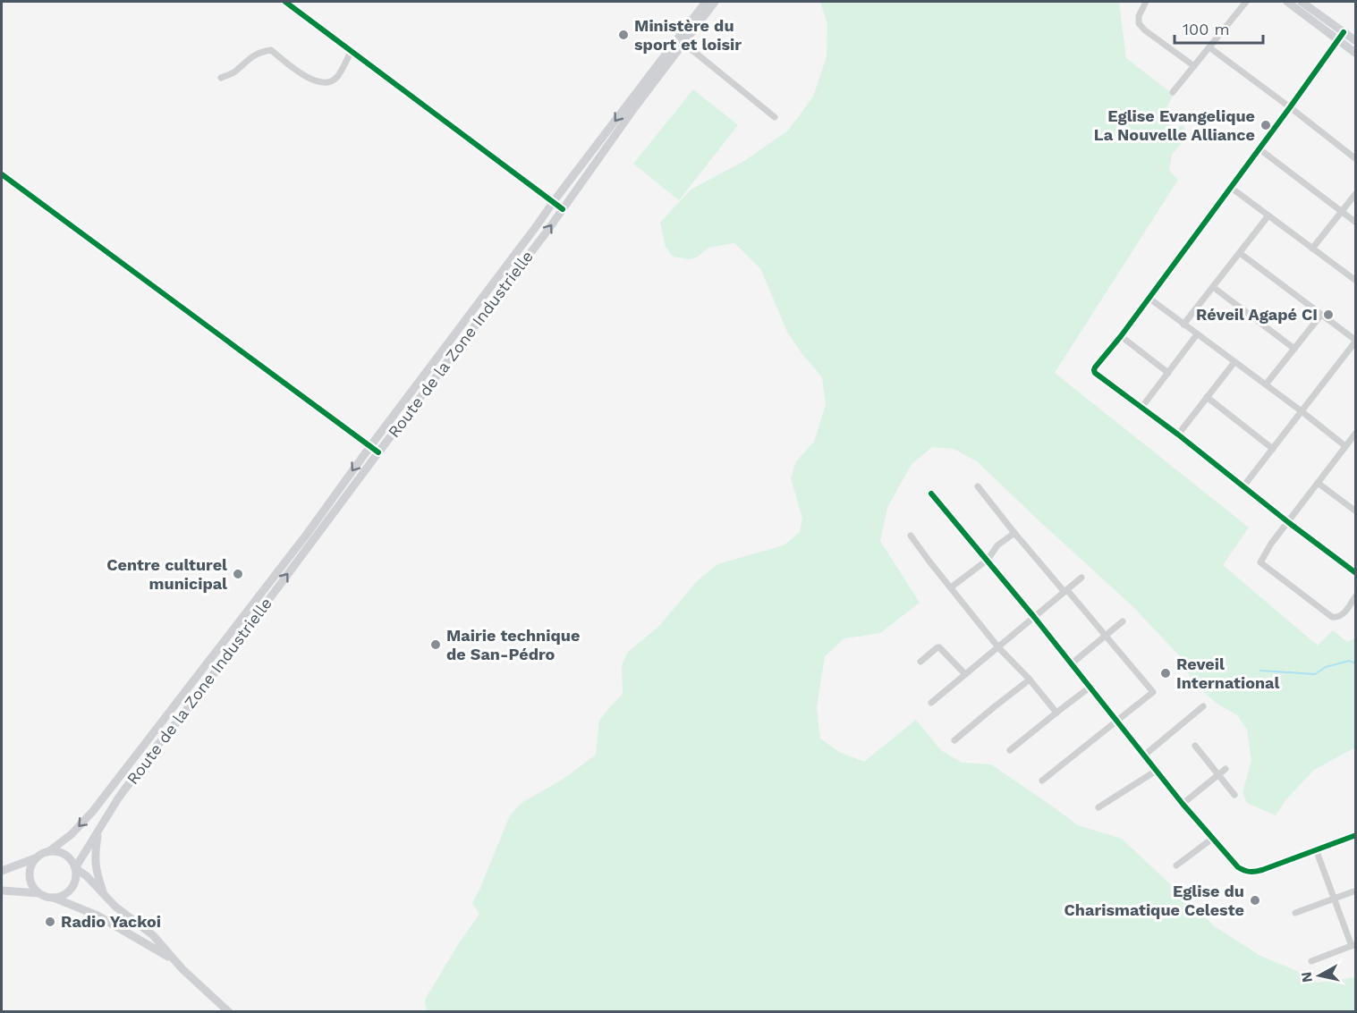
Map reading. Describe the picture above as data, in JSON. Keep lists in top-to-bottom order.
{
  "streets": {
    "main road": ["Route de la Zone Industrielle"]
  },
  "places": [
    "Ministère du sport et loisir",
    "Eglise Evangelique La Nouvelle Alliance",
    "Réveil Agapé CI",
    "Centre culturel municipal",
    "Mairie technique de San-Pédro",
    "Reveil International",
    "Eglise du Charismatique Celeste",
    "Radio Yackoi"
  ],
  "scale_bar": "100 m",
  "north": "left"
}
